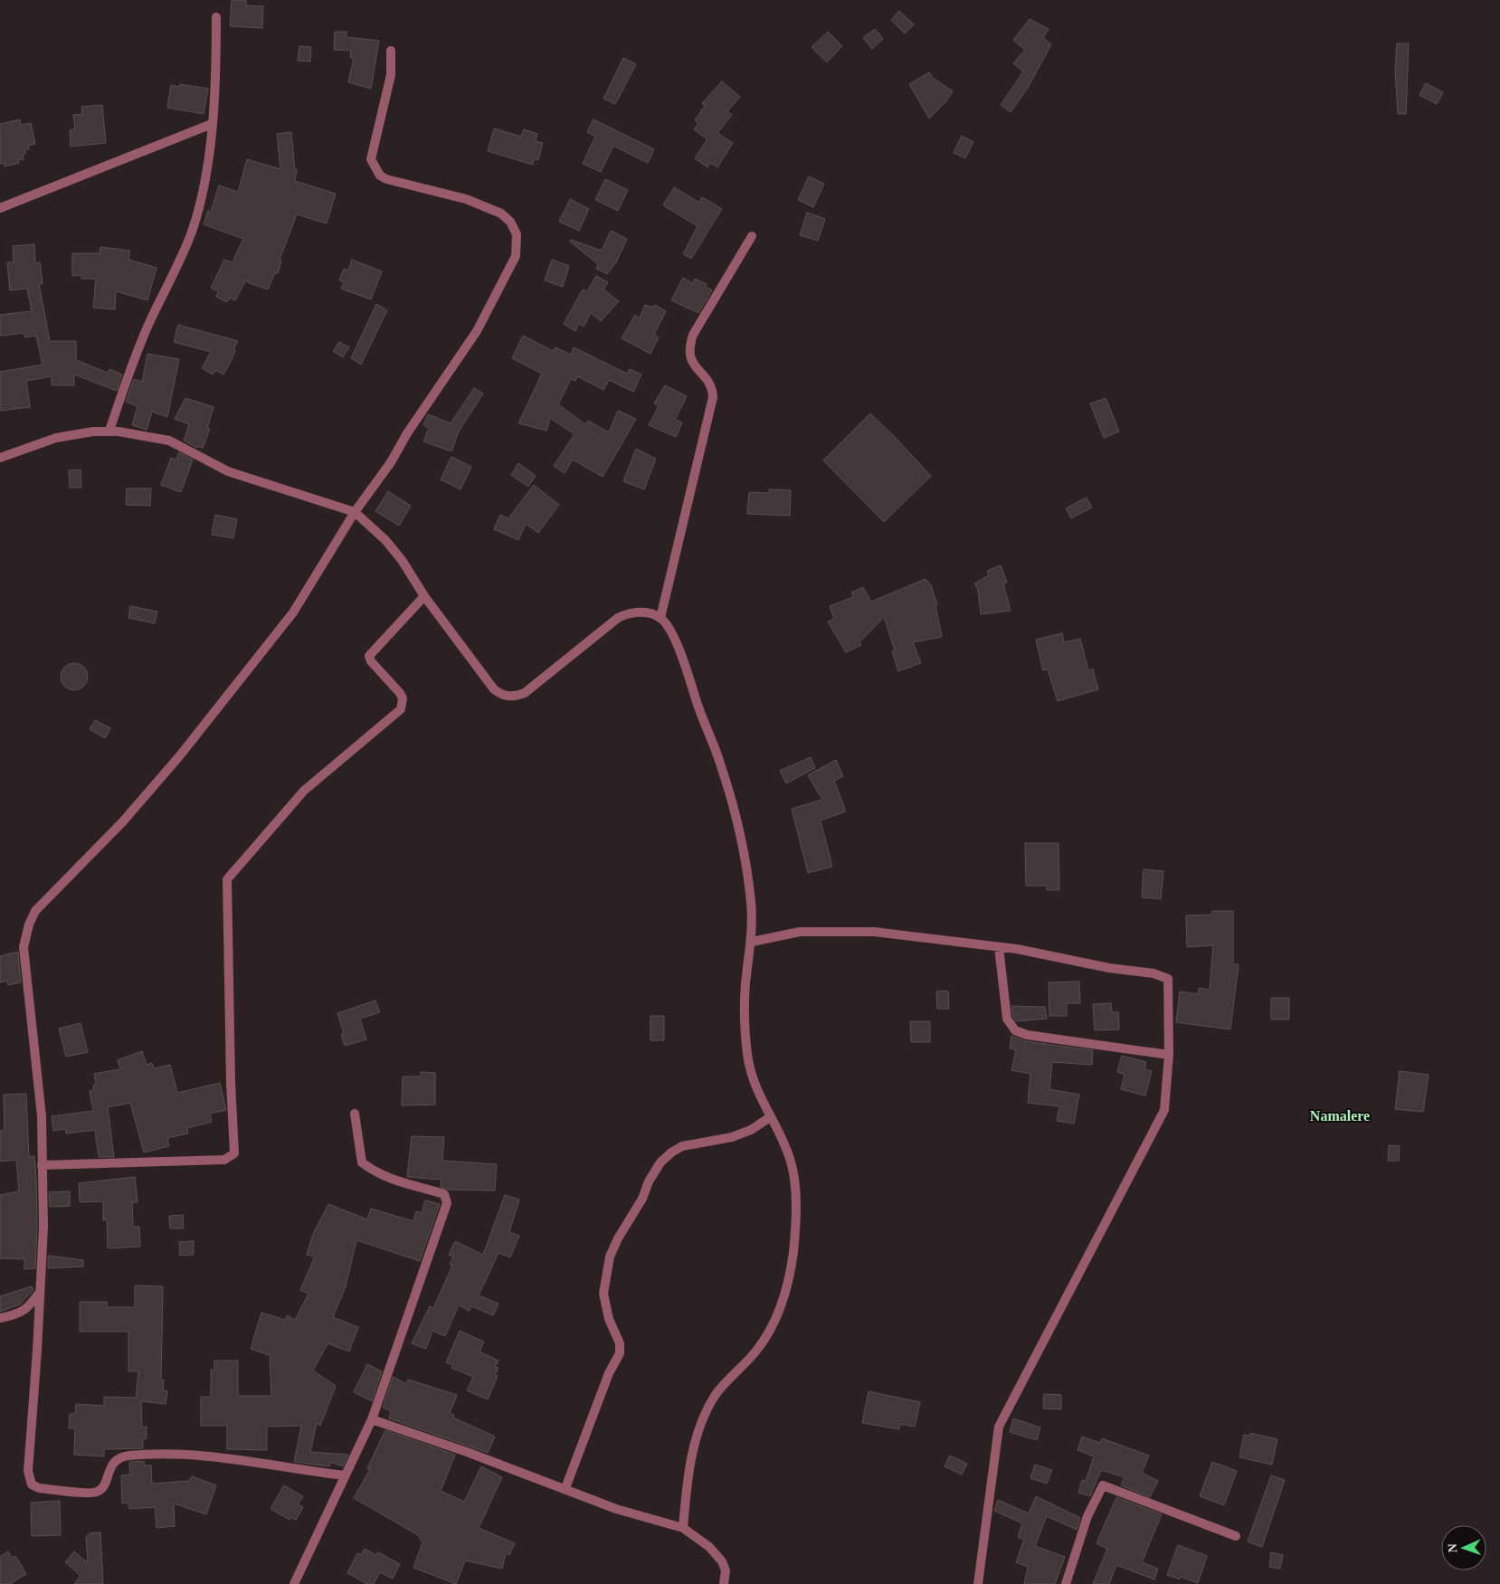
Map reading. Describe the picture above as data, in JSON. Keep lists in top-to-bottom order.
{
  "districts": ["Namalere"],
  "north": "left"
}
